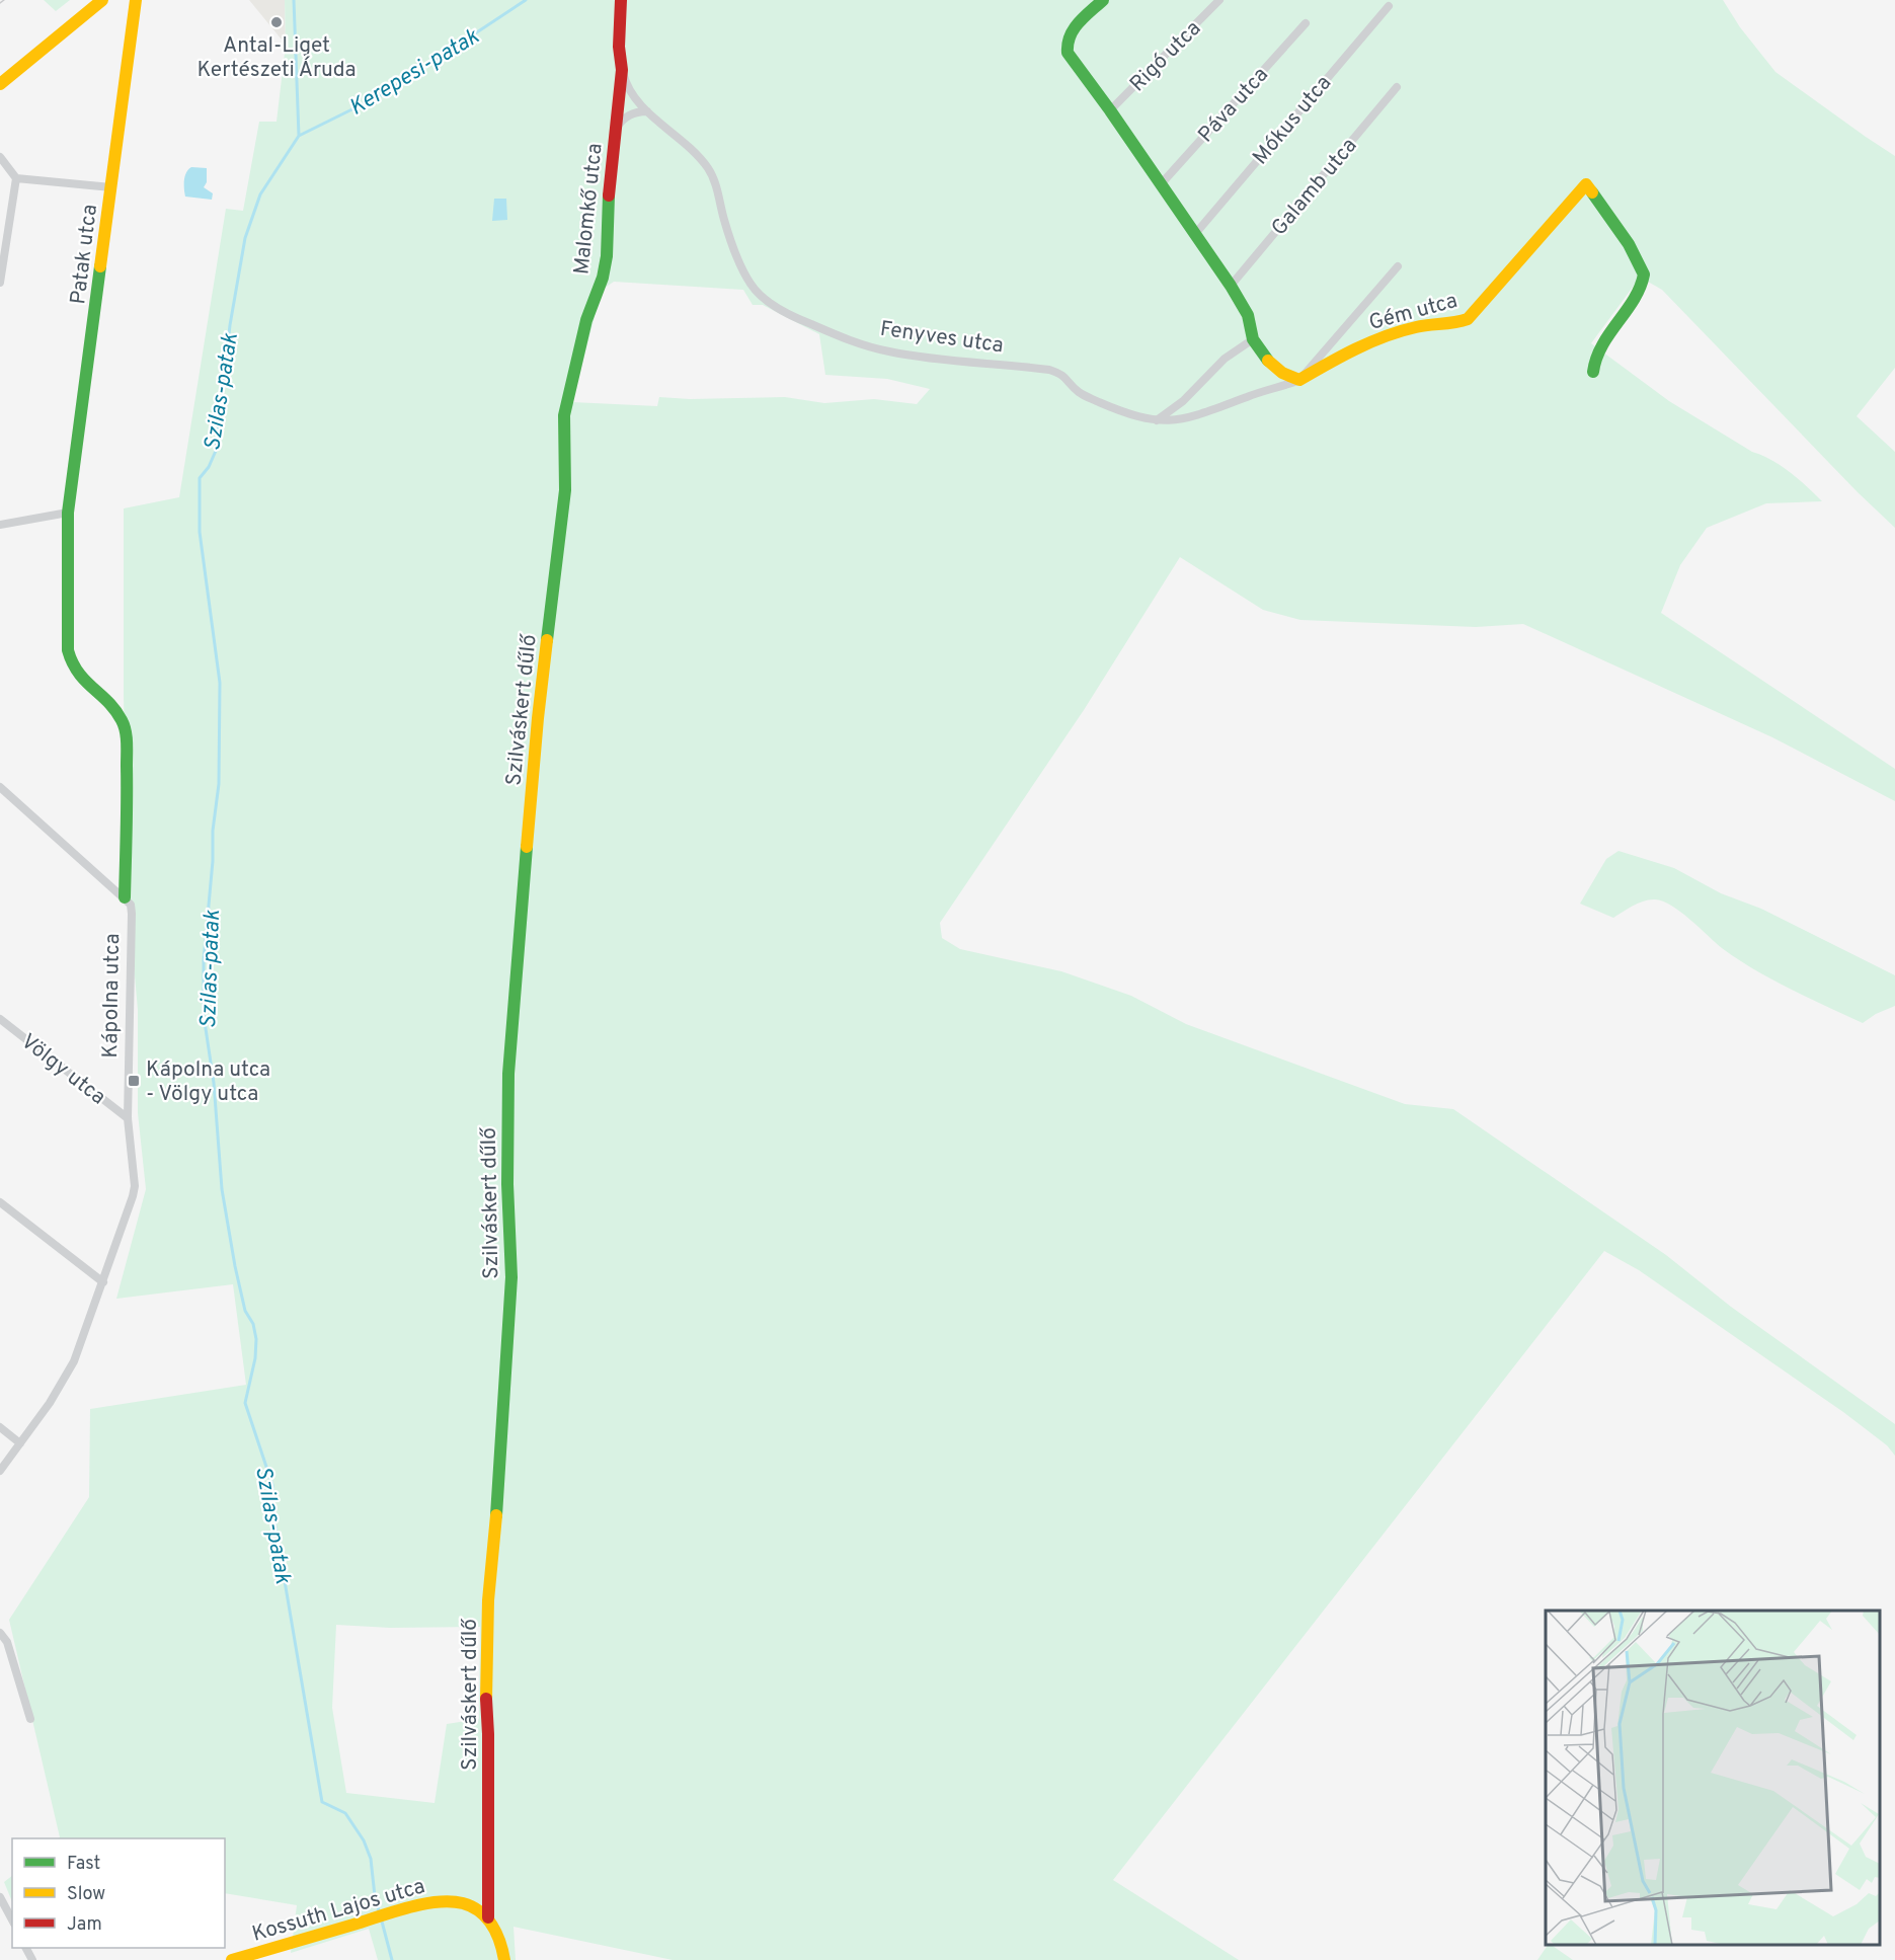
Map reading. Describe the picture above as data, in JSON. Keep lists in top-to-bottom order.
{
  "streets": {
    "street": [
      "Rigó utca",
      "Páva utca",
      "Mókus utca",
      "Galamb utca",
      "Malomkő utca",
      "Patak utca",
      "Gém utca",
      "Fenyves utca",
      "Szilváskert dűlő",
      "Kápolna utca",
      "Völgy utca",
      "Kossuth Lajos utca"
    ]
  },
  "crossings": [
    ["Malomkő utca", "Fenyves utca"],
    ["Malomkő utca", "Szilváskert dűlő"],
    ["Patak utca", "Kápolna utca"],
    ["Gém utca", "Fenyves utca"],
    ["Szilváskert dűlő", "Kossuth Lajos utca"],
    ["Kápolna utca", "Völgy utca"]
  ],
  "water": ["Kerepesi-patak", "Szilas-patak"],
  "places": {
    "other": ["Antal-Liget Kertészeti Áruda"],
    "transit": ["Kápolna utca - Völgy utca"]
  },
  "legend": ["Fast", "Slow", "Jam"]
}
